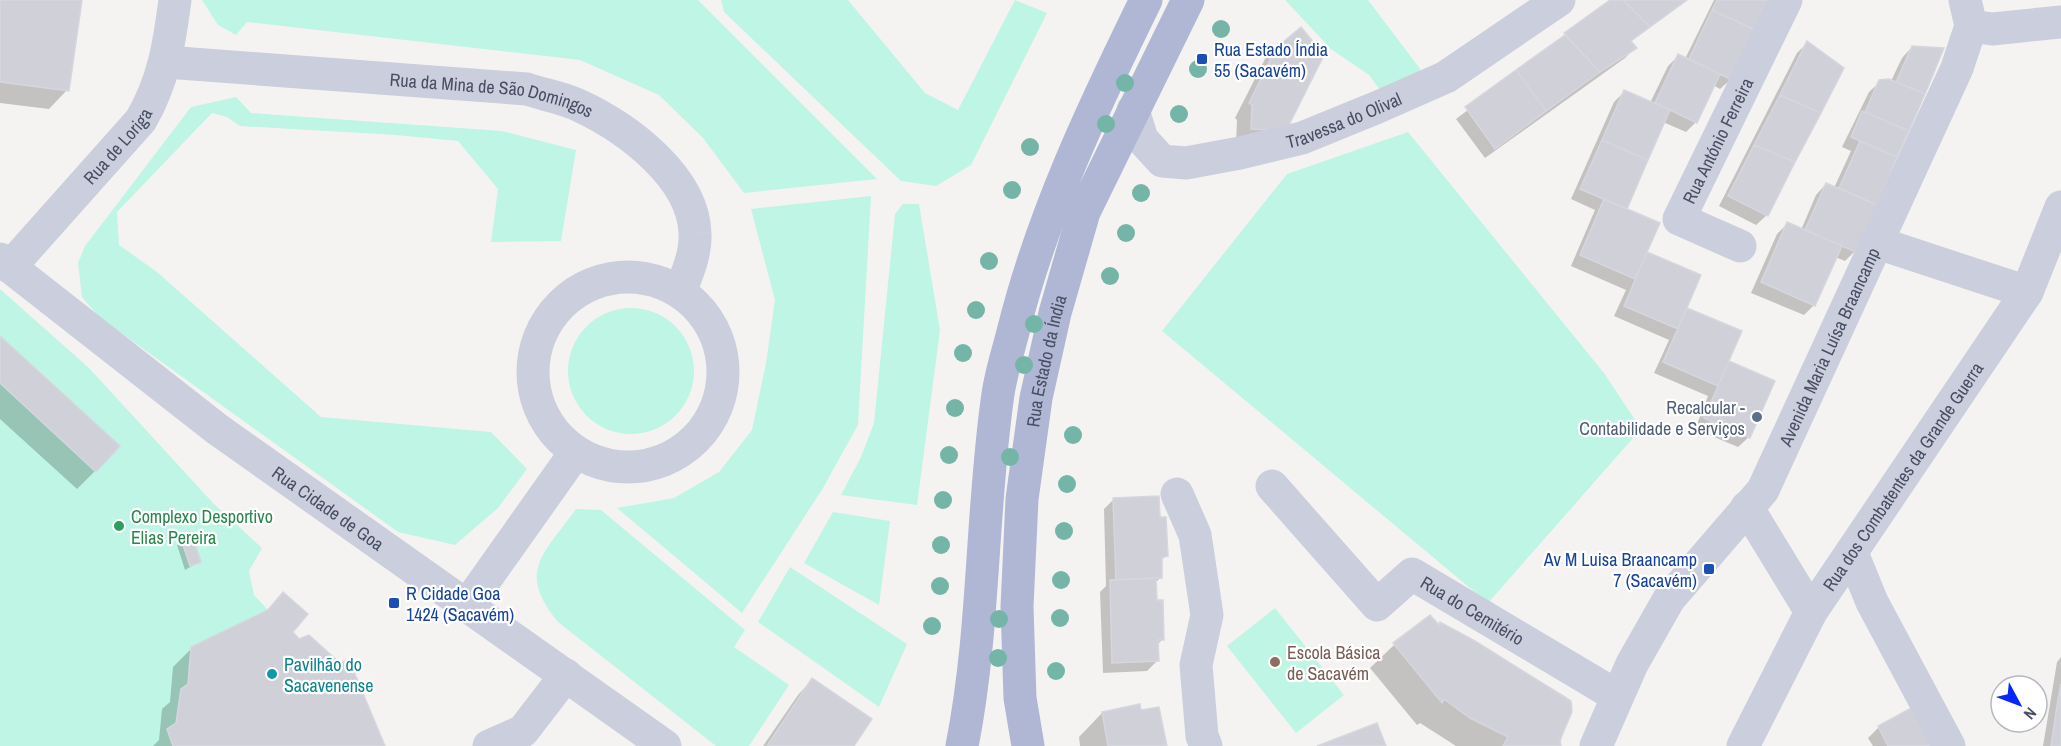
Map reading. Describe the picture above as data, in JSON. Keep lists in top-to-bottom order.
{
  "streets": {
    "main road": ["Rua Estado da Índia"],
    "street": [
      "Rua da Mina de São Domingos",
      "Travessa do Olival",
      "Rua António Ferreira",
      "Rua de Loriga",
      "Avenida Maria Luísa Braancamp",
      "Rua dos Combatentes da Grande Guerra",
      "Rua Cidade de Goa",
      "Rua do Cemitério"
    ]
  },
  "crossings": [
    ["Rua da Mina de São Domingos", "Rua de Loriga"],
    ["Travessa do Olival", "Rua Estado da Índia"],
    ["Rua de Loriga", "Rua Cidade de Goa"],
    ["Avenida Maria Luísa Braancamp", "Rua do Cemitério"]
  ],
  "places": {
    "transit": ["Rua Estado Índia 55 (Sacavém)", "Av M Luisa Braancamp 7 (Sacavém)", "R Cidade Goa 1424 (Sacavém)"],
    "other": [
      "Recalcular - Contabilidade e Serviços",
      "Complexo Desportivo Elias Pereira",
      "Escola Básica de Sacavém",
      "Pavilhão do Sacavenense"
    ]
  },
  "north": "bottom right"
}
